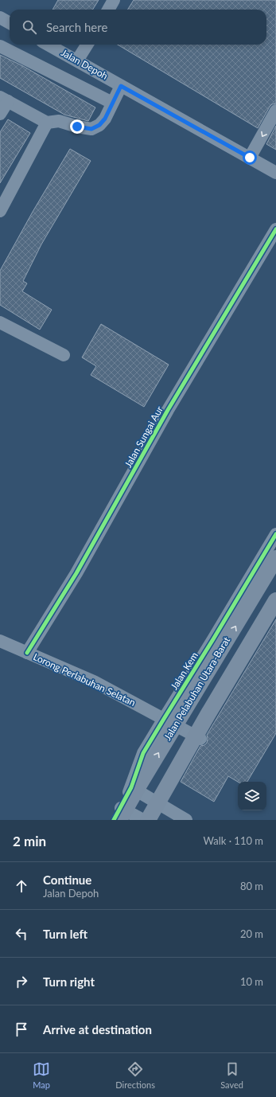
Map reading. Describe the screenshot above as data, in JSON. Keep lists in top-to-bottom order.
{
  "streets": {
    "main road": ["Jalan Pelabuhan Utara-Barat"],
    "street": [
      "Jalan Depoh",
      "Jalan Sungai Aur",
      "Jalan Kem",
      "Lorong Perlabuhan Selatan"
    ]
  },
  "crossings": [
    ["Jalan Sungai Aur", "Lorong Perlabuhan Selatan"],
    ["Jalan Kem", "Lorong Perlabuhan Selatan"],
    ["Jalan Kem", "Jalan Pelabuhan Utara-Barat"]
  ],
  "page": {
    "search": "Search here",
    "heading": ["2 min", "Walk · 110 m"],
    "list": [
      ["Continue", "Jalan Depoh", "80 m"],
      ["Turn left", "20 m"],
      ["Turn right", "10 m"],
      "Arrive at destination"
    ],
    "nav": ["Map", "Directions", "Saved"]
  }
}
